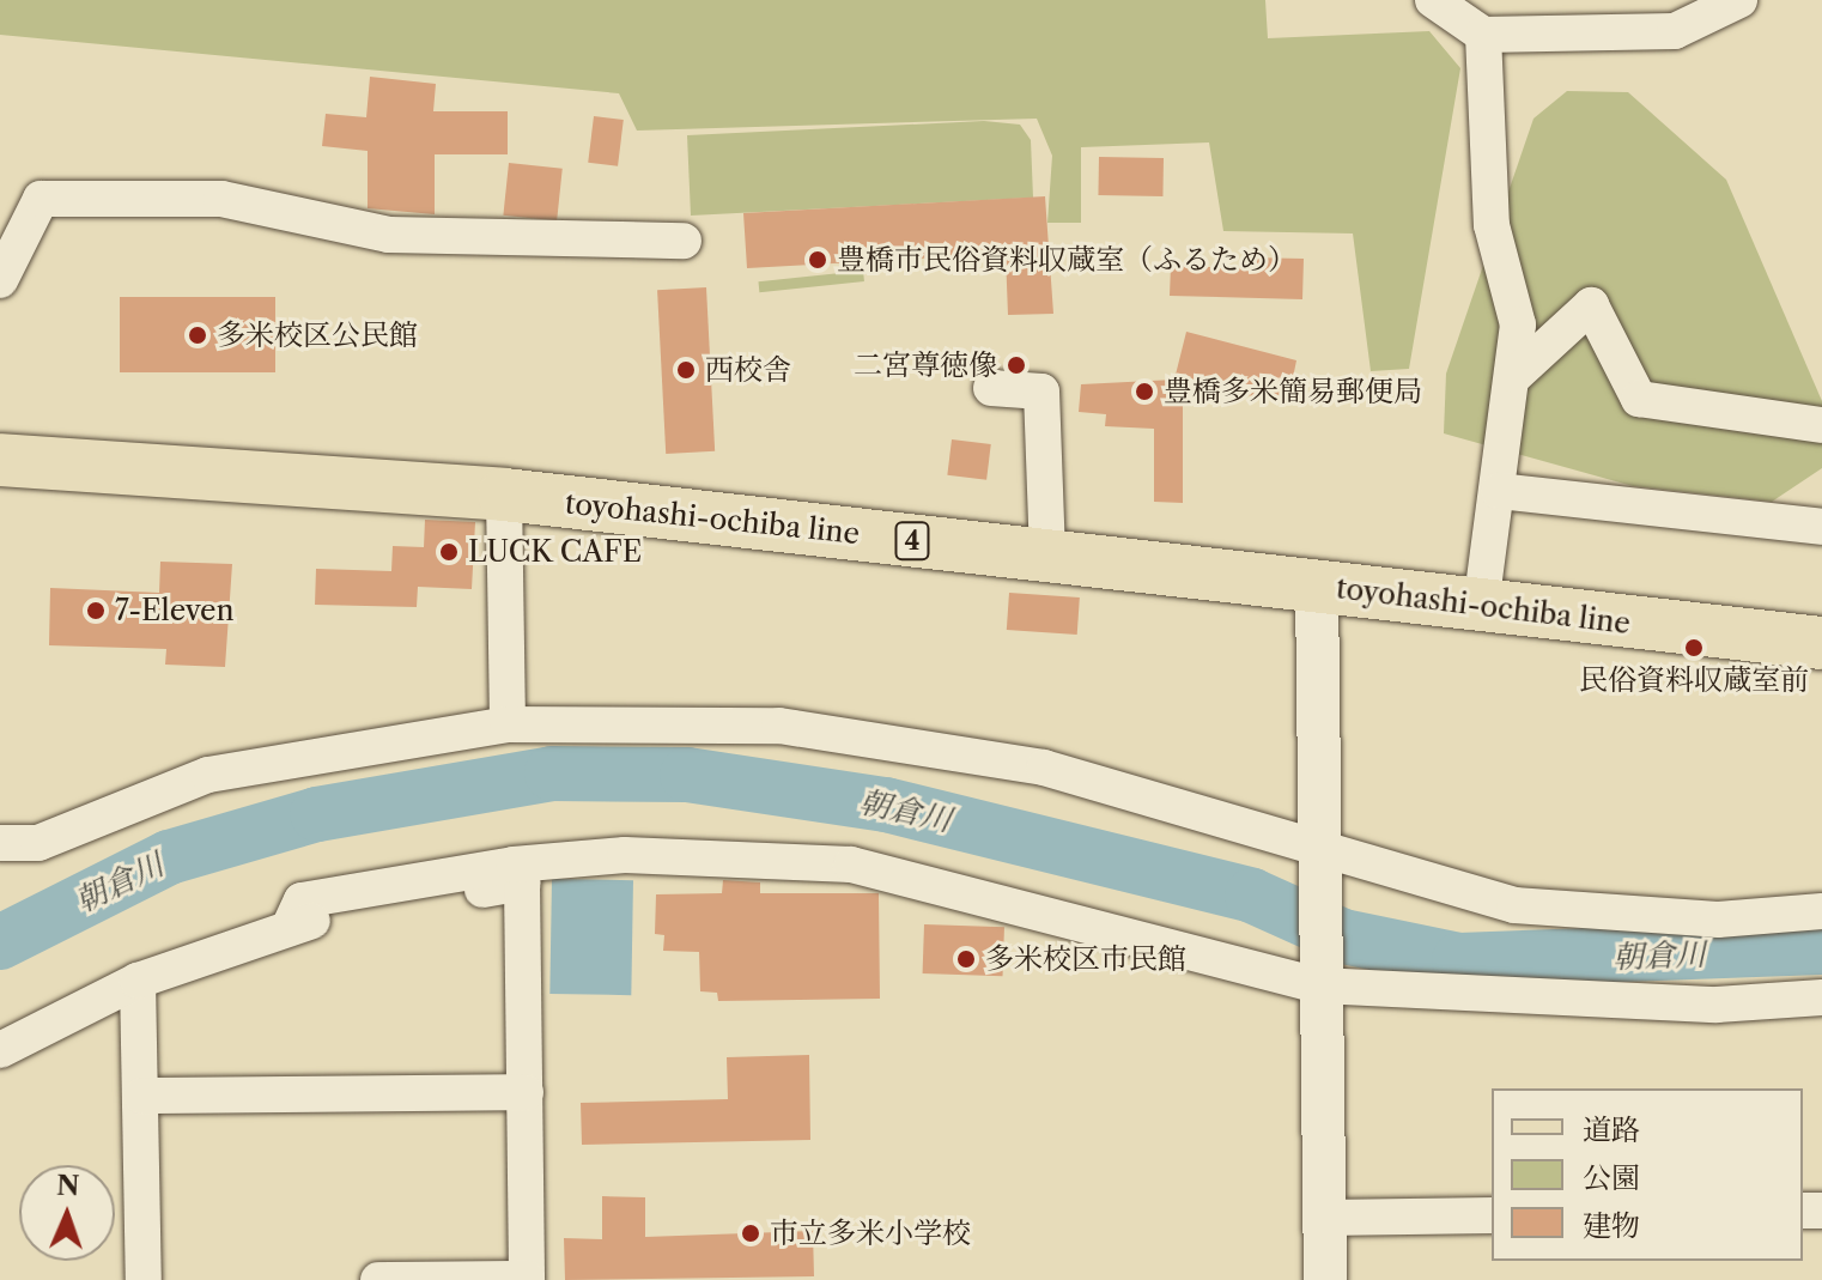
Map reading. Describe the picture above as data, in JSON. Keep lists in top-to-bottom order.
{
  "streets": {
    "main road": ["toyohashi-ochiba line", "4"]
  },
  "water": ["朝倉川"],
  "places": [
    "豊橋市民俗資料収蔵室（ふるため）",
    "多米校区公民館",
    "二宮尊徳像",
    "西校舎",
    "豊橋多米簡易郵便局",
    "LUCK CAFE",
    "7-Eleven",
    "民俗資料収蔵室前",
    "多米校区市民館",
    "市立多米小学校"
  ],
  "legend": ["道路", "公園", "建物"],
  "north": "top"
}
